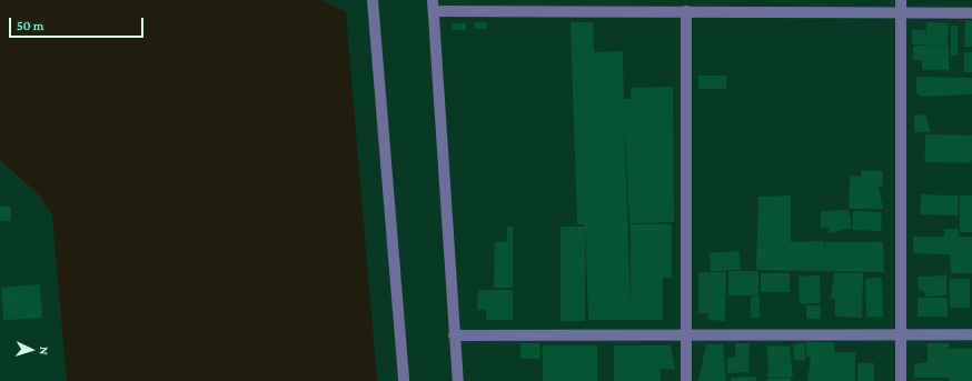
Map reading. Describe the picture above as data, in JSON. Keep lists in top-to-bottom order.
{
  "scale_bar": "50 m",
  "north": "right"
}
